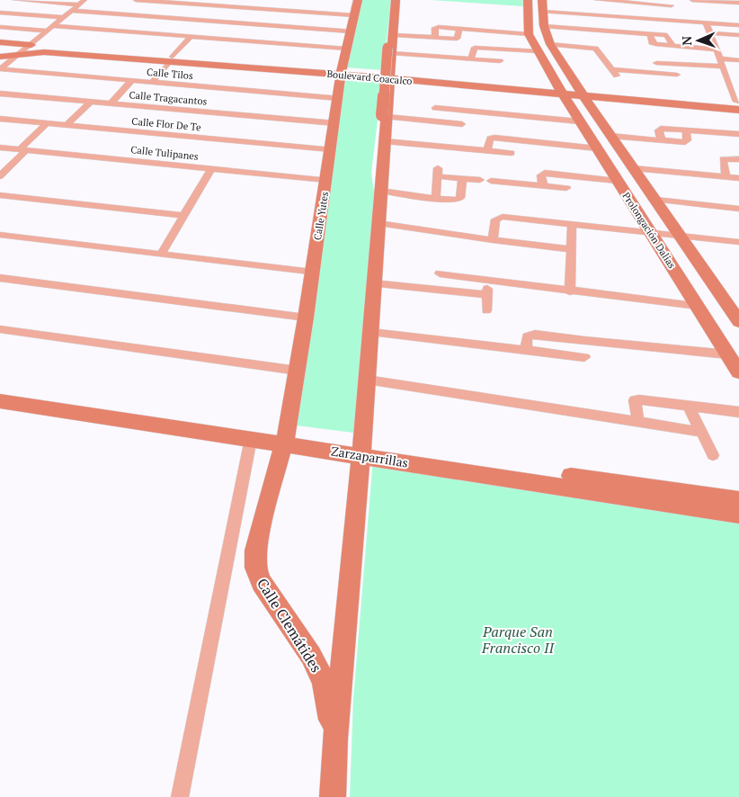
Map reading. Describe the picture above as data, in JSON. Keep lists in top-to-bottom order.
{
  "streets": {
    "main road": [
      "Boulevard Coacalco",
      "Calle Yutes",
      "Prolongación Dalias",
      "Zarzaparrillas",
      "Calle Clemátides"
    ],
    "street": [
      "Calle Tilos",
      "Calle Tragacantos",
      "Calle Flor De Te",
      "Calle Tulipanes"
    ]
  },
  "crossings": [
    ["Calle Tilos", "Calle Yutes"],
    ["Boulevard Coacalco", "Calle Yutes"],
    ["Boulevard Coacalco", "Prolongación Dalias"],
    ["Calle Tragacantos", "Calle Yutes"],
    ["Calle Flor De Te", "Calle Yutes"],
    ["Calle Tulipanes", "Calle Yutes"],
    ["Calle Yutes", "Zarzaparrillas"],
    ["Calle Yutes", "Calle Clemátides"],
    ["Zarzaparrillas", "Calle Clemátides"]
  ],
  "parks": ["Parque San Francisco II"],
  "north": "left"
}
